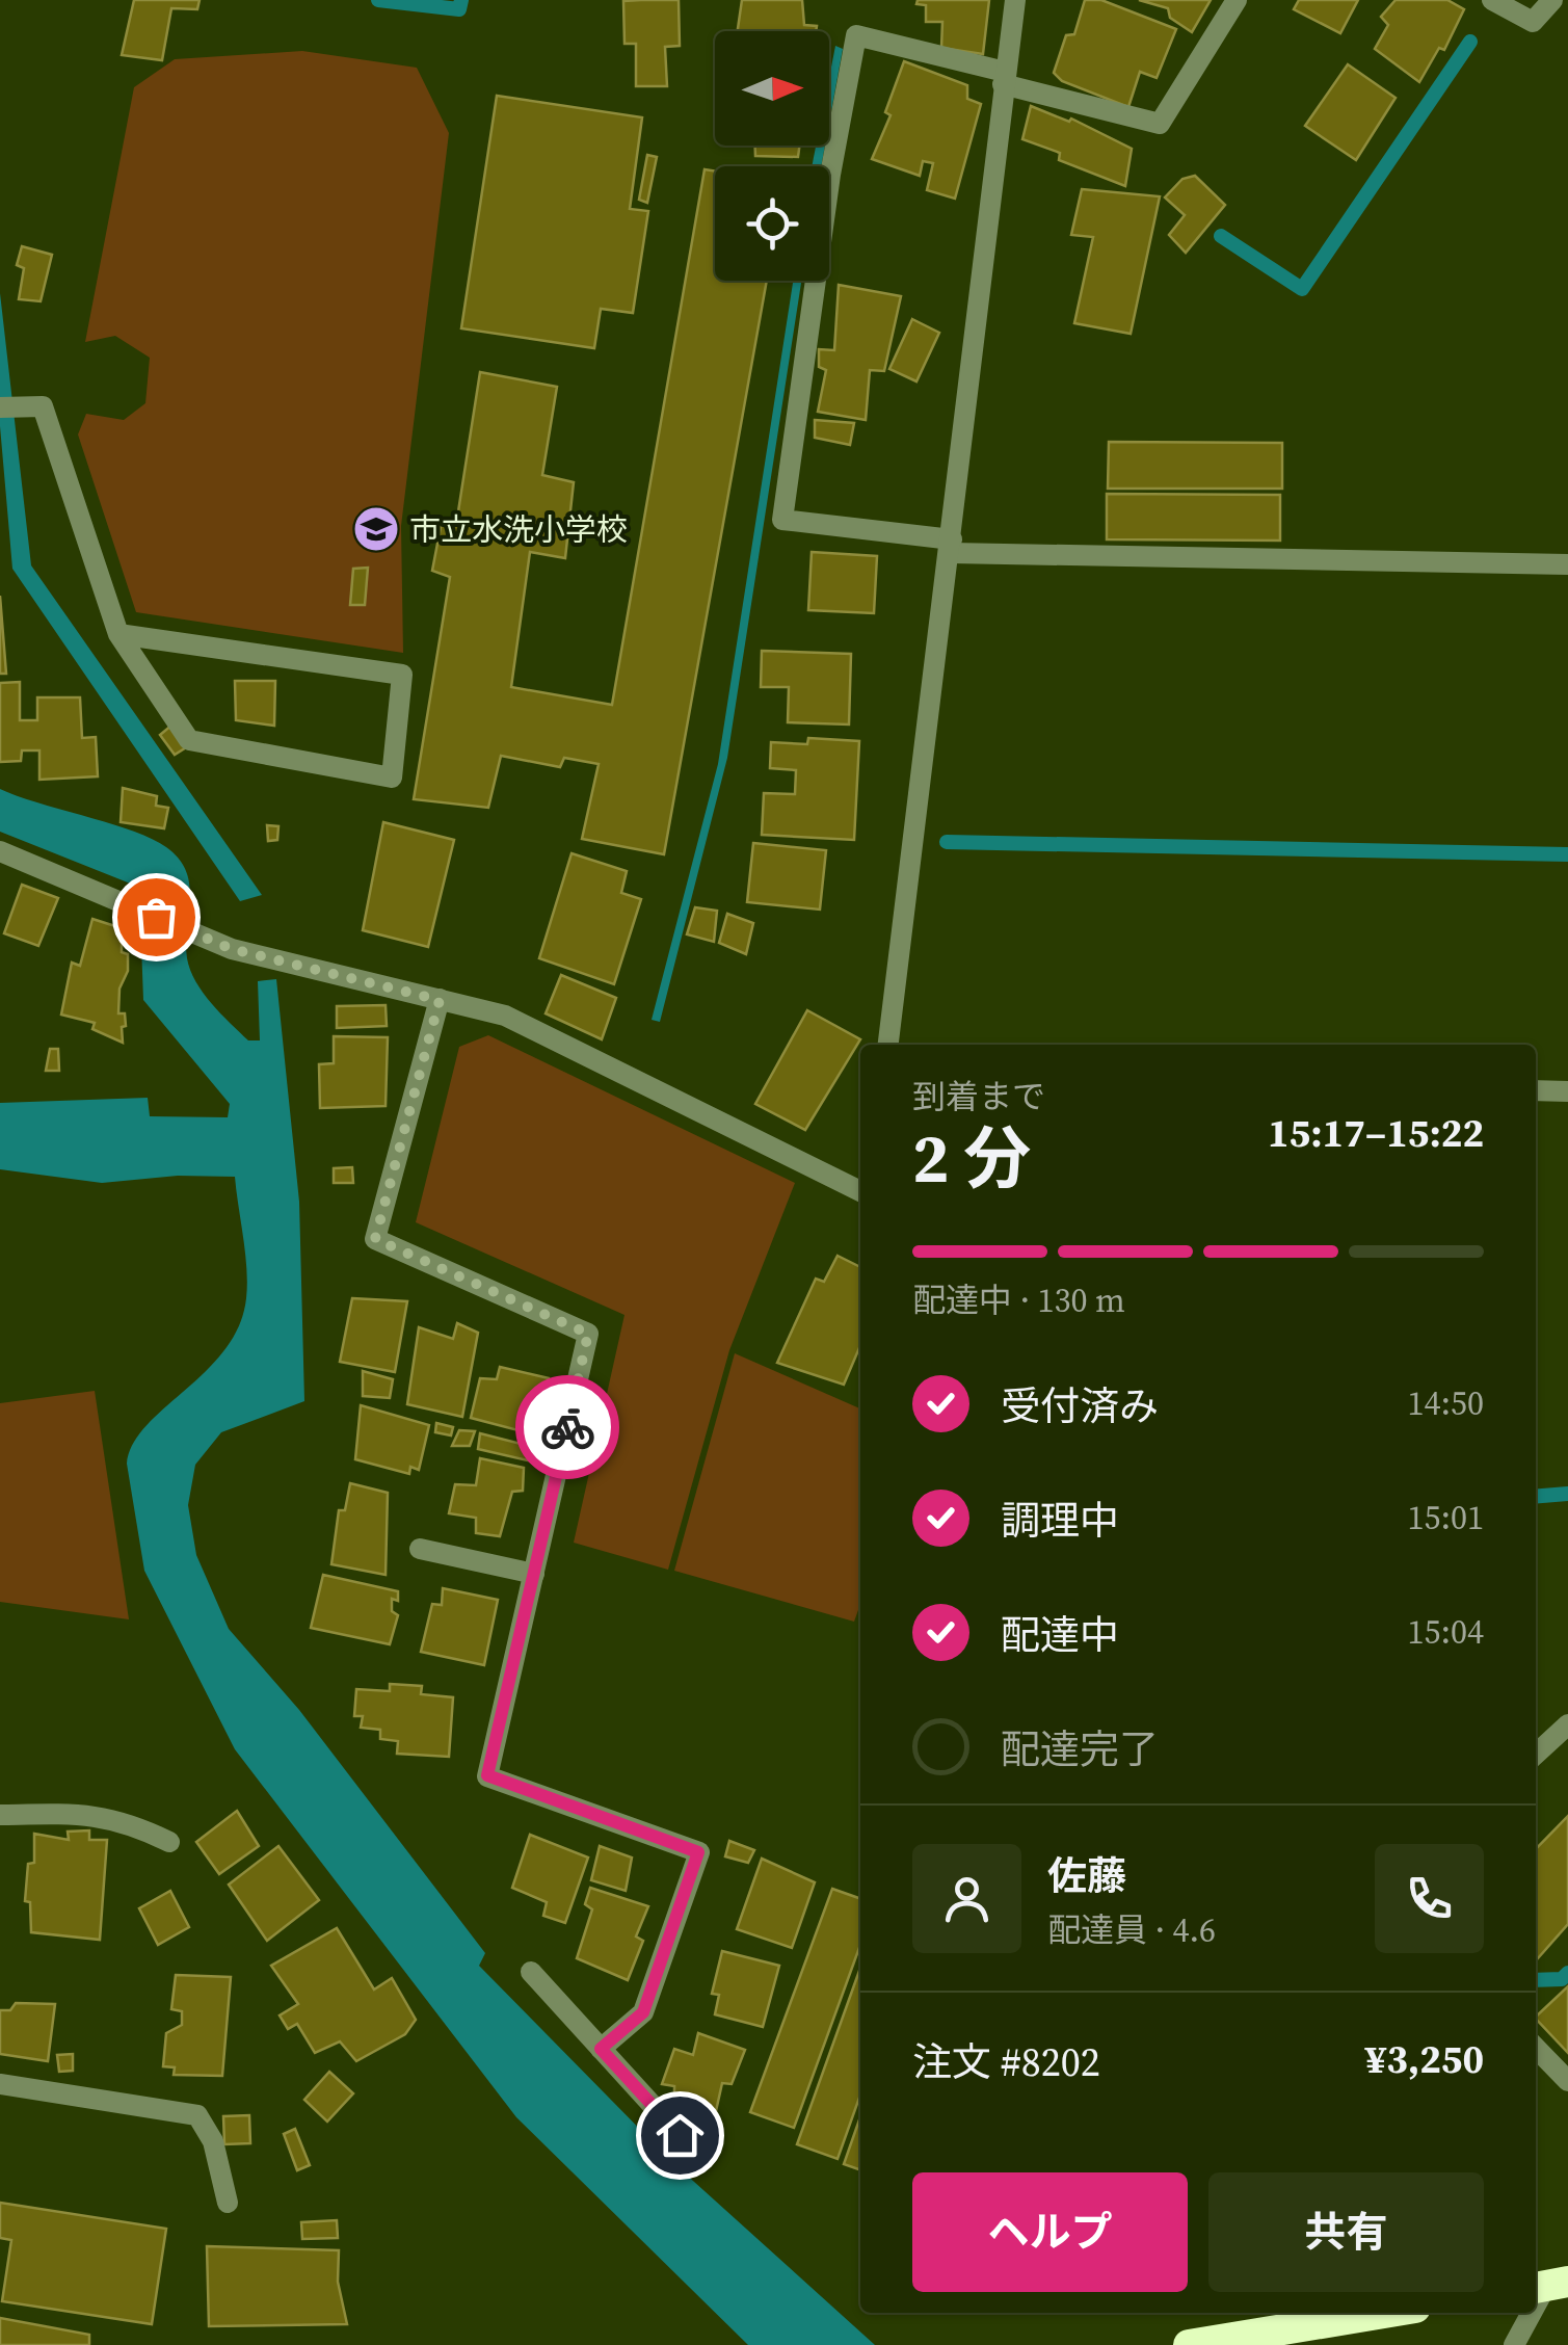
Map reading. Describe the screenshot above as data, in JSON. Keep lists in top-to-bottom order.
{
  "places": {
    "school or university": ["市立水洗小学校"]
  },
  "north": "right",
  "page": {
    "heading": ["2 分", "到着まで", "15:17–15:22"],
    "panel": [
      "佐藤",
      "配達員 · 4.6",
      "注文 #8202",
      "¥3,250"
    ],
    "bar": "配達中 · 130 m",
    "list": [
      ["受付済み", "14:50"],
      ["調理中", "15:01"],
      ["配達中", "15:04"],
      "配達完了"
    ],
    "buttons": ["ヘルプ", "共有"]
  }
}
